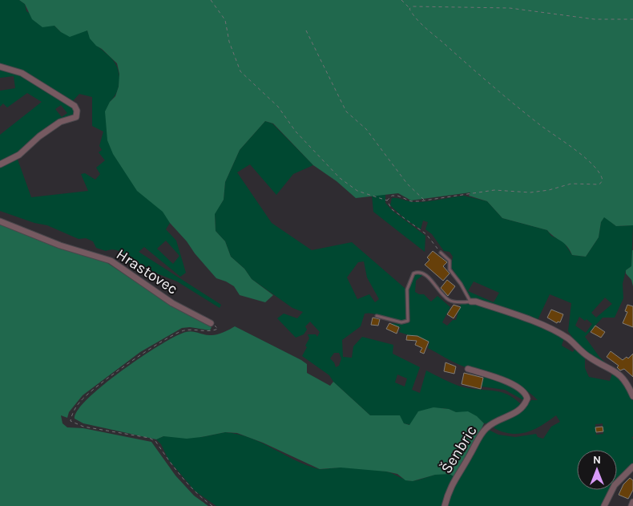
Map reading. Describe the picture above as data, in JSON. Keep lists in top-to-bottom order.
{
  "streets": {
    "street": ["Hrastovec", "Šenbric"]
  },
  "north": "top"
}
